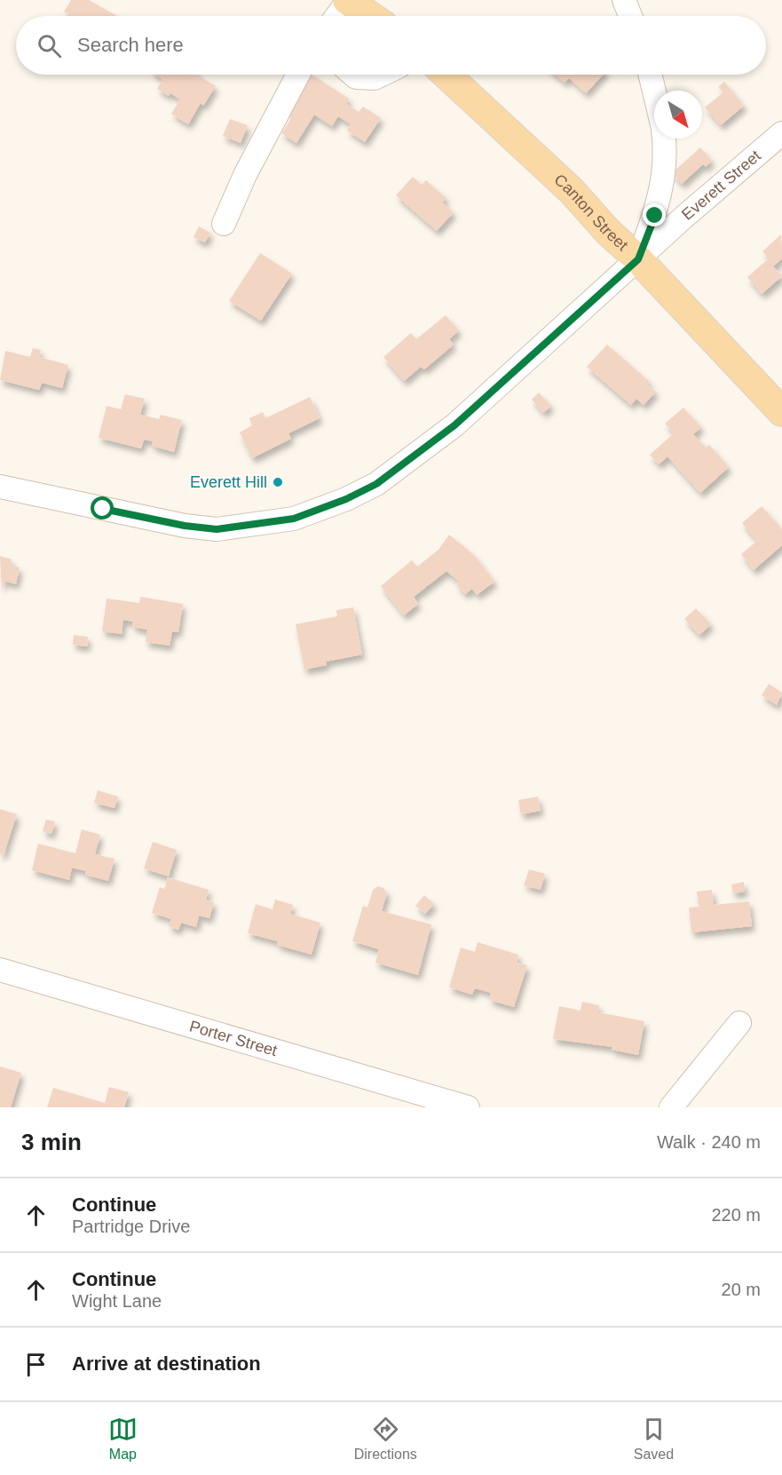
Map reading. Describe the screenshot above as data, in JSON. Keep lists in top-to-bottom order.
{
  "streets": {
    "main road": ["Canton Street"],
    "street": ["Everett Street", "Porter Street"]
  },
  "crossings": [
    ["Everett Street", "Canton Street"]
  ],
  "places": ["Everett Hill"],
  "north": "bottom right",
  "page": {
    "search": "Search here",
    "heading": ["3 min", "Walk · 240 m"],
    "list": [
      ["Continue", "Partridge Drive", "220 m"],
      ["Continue", "Wight Lane", "20 m"],
      "Arrive at destination"
    ],
    "nav": ["Map", "Directions", "Saved"]
  }
}
